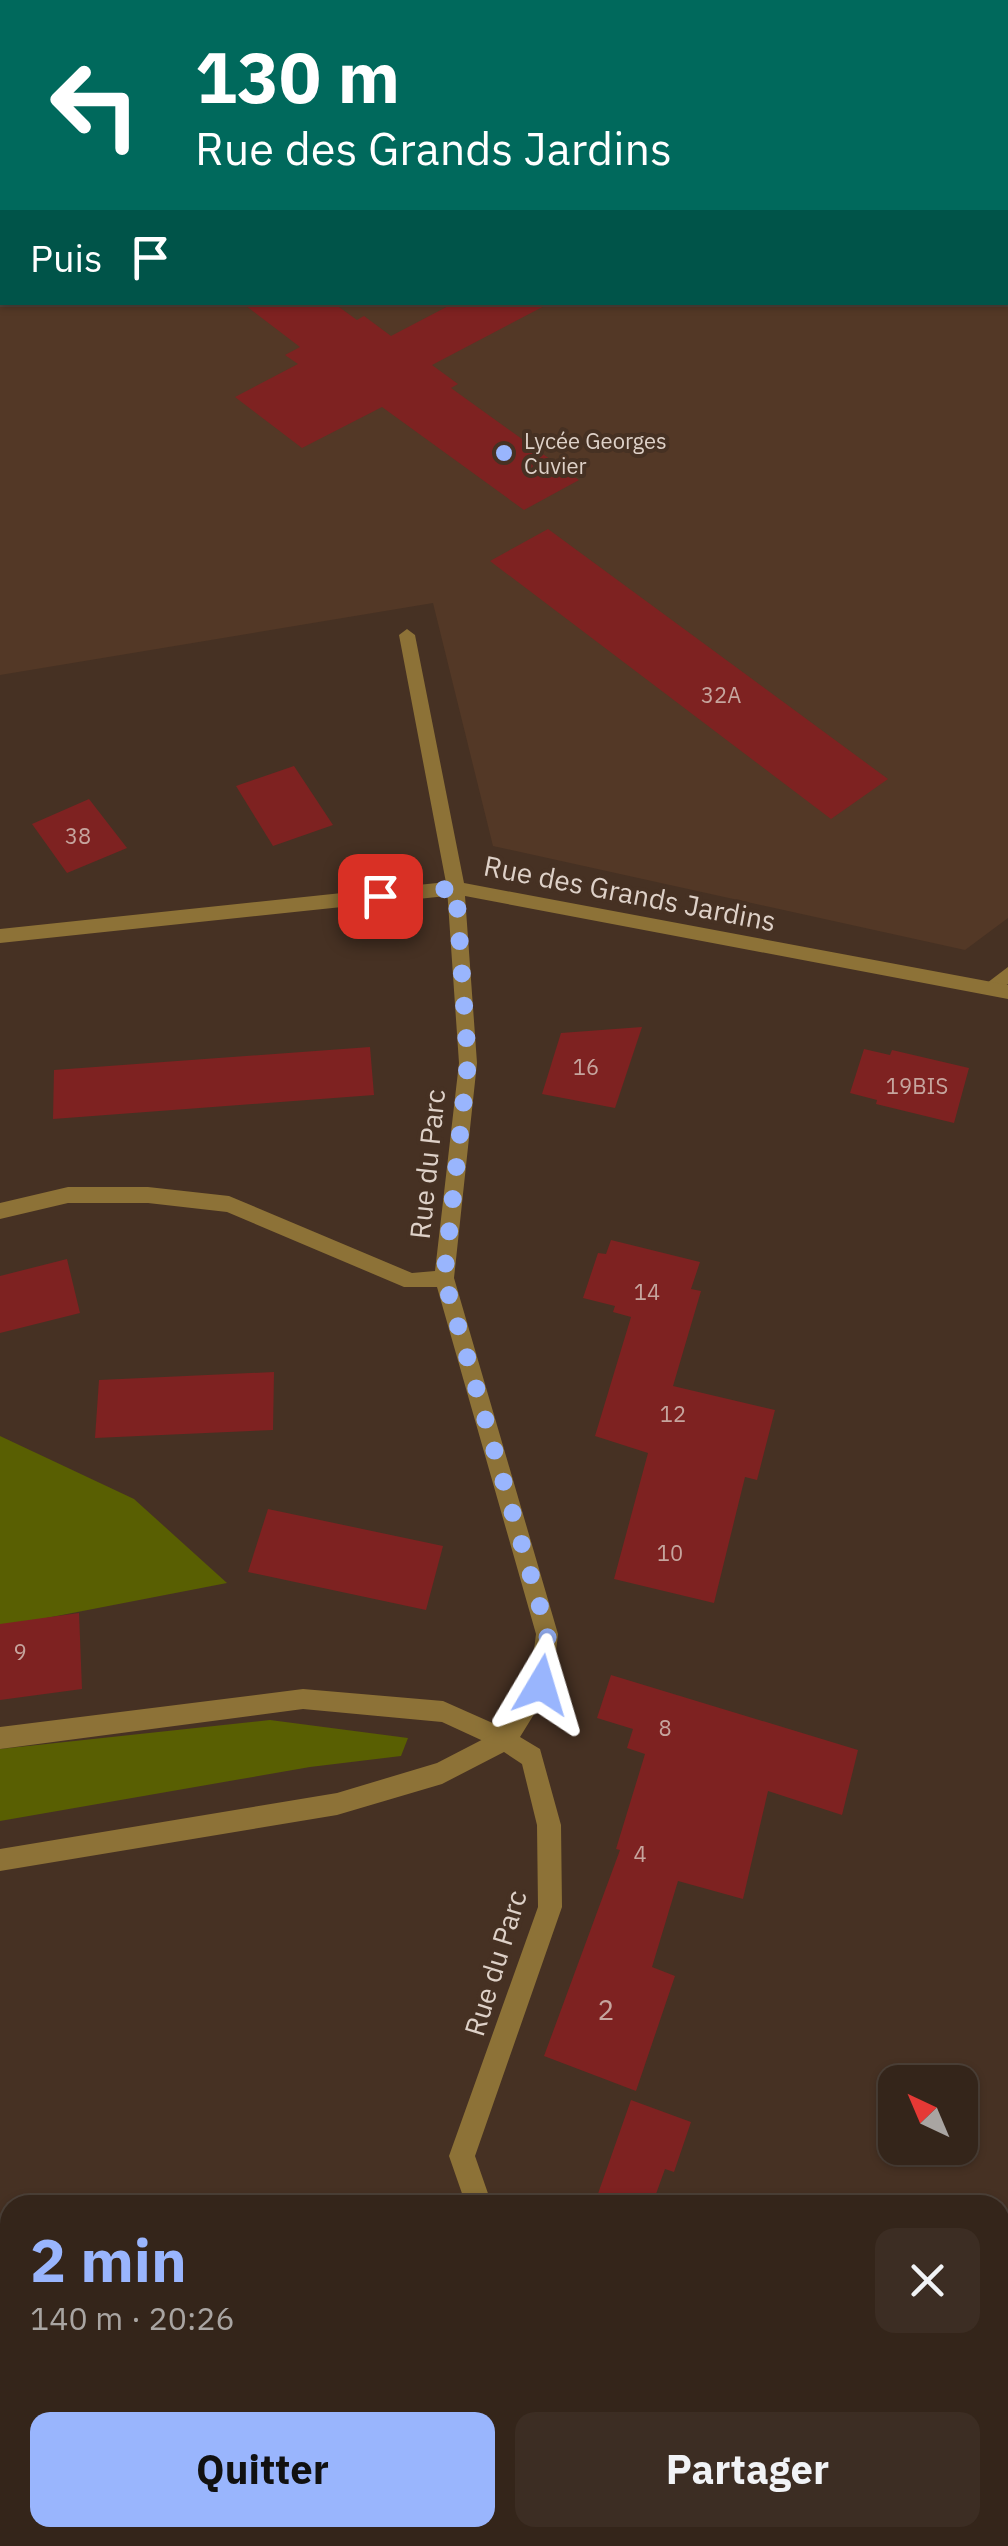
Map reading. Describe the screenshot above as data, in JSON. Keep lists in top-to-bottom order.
{
  "streets": {
    "street": ["Rue des Grands Jardins", "Rue du Parc"]
  },
  "crossings": [
    ["Rue des Grands Jardins", "Rue du Parc"]
  ],
  "places": ["Lycée Georges Cuvier"],
  "house_numbers": [
    "32A",
    "38",
    "16",
    "19BIS",
    "14",
    "12",
    "10",
    "9",
    "8",
    "4",
    "2"
  ],
  "north": "top left",
  "page": {
    "turn": ["130 m", "Rue des Grands Jardins"],
    "then": "Puis",
    "heading": ["2 min", "140 m · 20:26"],
    "buttons": ["Quitter", "Partager"]
  }
}
